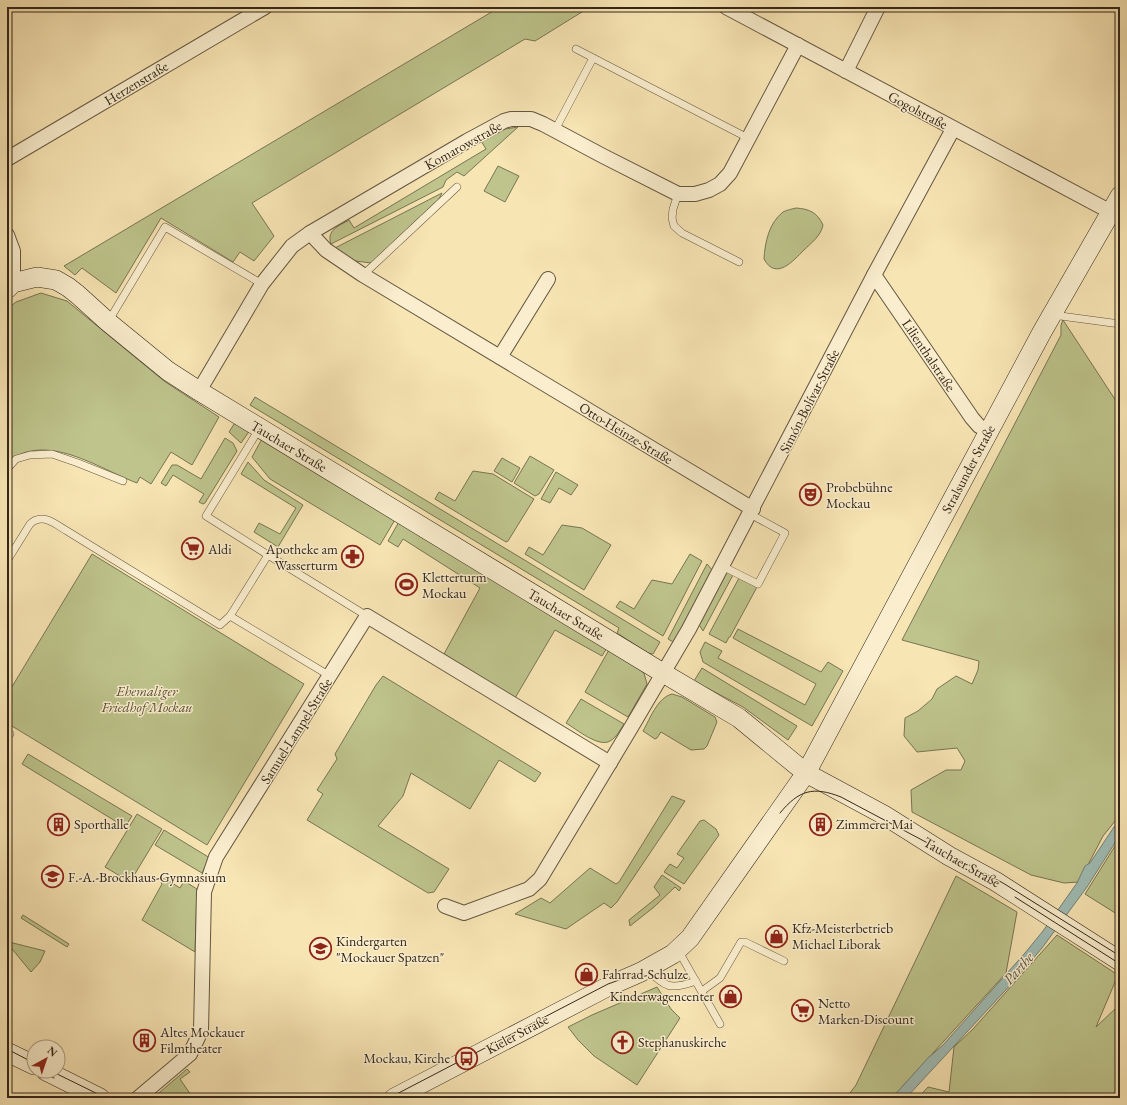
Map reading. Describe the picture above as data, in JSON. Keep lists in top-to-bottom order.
{
  "streets": {
    "street": [
      "Herzenstraße",
      "Gogolstraße",
      "Komarowstraße",
      "Lilienthalstraße",
      "Simón-Bolívar-Straße",
      "Otto-Heinze-Straße",
      "Tauchaer Straße",
      "Stralsunder Straße",
      "Samuel-Lampel-Straße",
      "Kieler Straße"
    ]
  },
  "crossings": [
    ["Gogolstraße", "Komarowstraße"],
    ["Gogolstraße", "Simón-Bolívar-Straße"],
    ["Gogolstraße", "Stralsunder Straße"],
    ["Komarowstraße", "Otto-Heinze-Straße"],
    ["Komarowstraße", "Tauchaer Straße"],
    ["Lilienthalstraße", "Simón-Bolívar-Straße"],
    ["Lilienthalstraße", "Stralsunder Straße"],
    ["Simón-Bolívar-Straße", "Otto-Heinze-Straße"],
    ["Simón-Bolívar-Straße", "Tauchaer Straße"],
    ["Tauchaer Straße", "Stralsunder Straße"],
    ["Tauchaer Straße", "Kieler Straße"],
    ["Stralsunder Straße", "Kieler Straße"]
  ],
  "water": ["Parthe"],
  "parks": ["Ehemaliger Friedhof Mockau"],
  "places": {
    "theatre": ["Probebühne Mockau"],
    "supermarket": ["Aldi", "Netto Marken-Discount"],
    "pharmacy": ["Apotheke am Wasserturm"],
    "sports": ["Kletterturm Mockau"],
    "building": ["Sporthalle", "Zimmerei Mai", "Altes Mockauer Filmtheater"],
    "school or university": ["F.-A.-Brockhaus-Gymnasium", "Kindergarten \"Mockauer Spatzen\""],
    "shop": ["Kfz-Meisterbetrieb Michael Liborak", "Fahrrad-Schulze", "Kinderwagencenter"],
    "church": ["Stephanuskirche"],
    "bus stop": ["Mockau, Kirche"]
  },
  "north": "top right"
}
